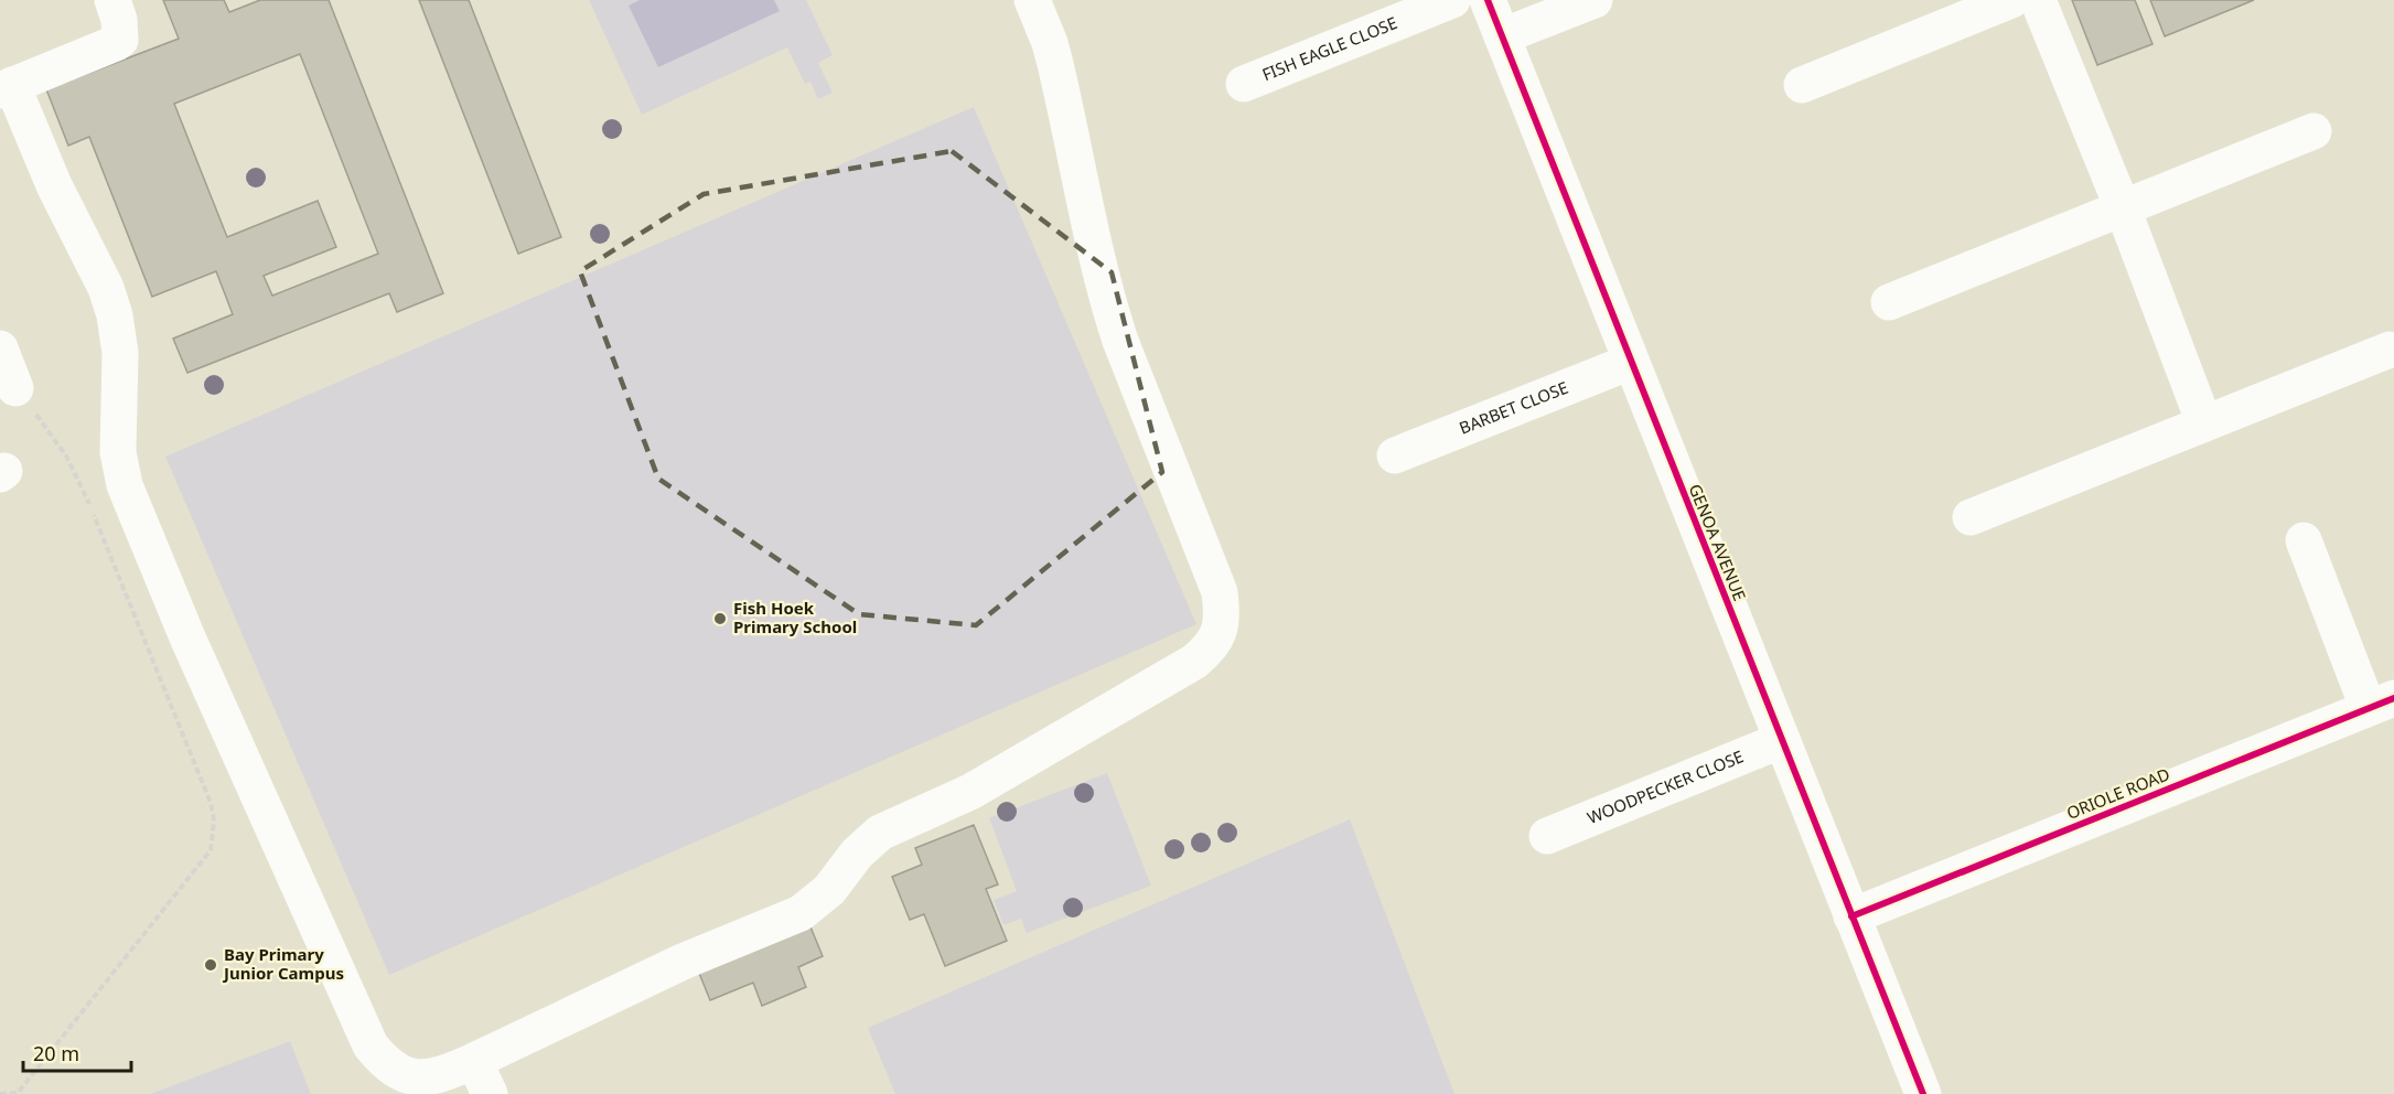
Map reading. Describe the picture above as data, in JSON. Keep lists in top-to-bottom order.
{
  "streets": {
    "street": [
      "FISH EAGLE CLOSE",
      "BARBET CLOSE",
      "GENOA AVENUE",
      "WOODPECKER CLOSE",
      "ORIOLE ROAD"
    ]
  },
  "crossings": [
    ["BARBET CLOSE", "GENOA AVENUE"],
    ["GENOA AVENUE", "WOODPECKER CLOSE"],
    ["GENOA AVENUE", "ORIOLE ROAD"]
  ],
  "places": ["Fish Hoek Primary School", "Bay Primary Junior Campus"],
  "scale_bar": "20 m"
}
